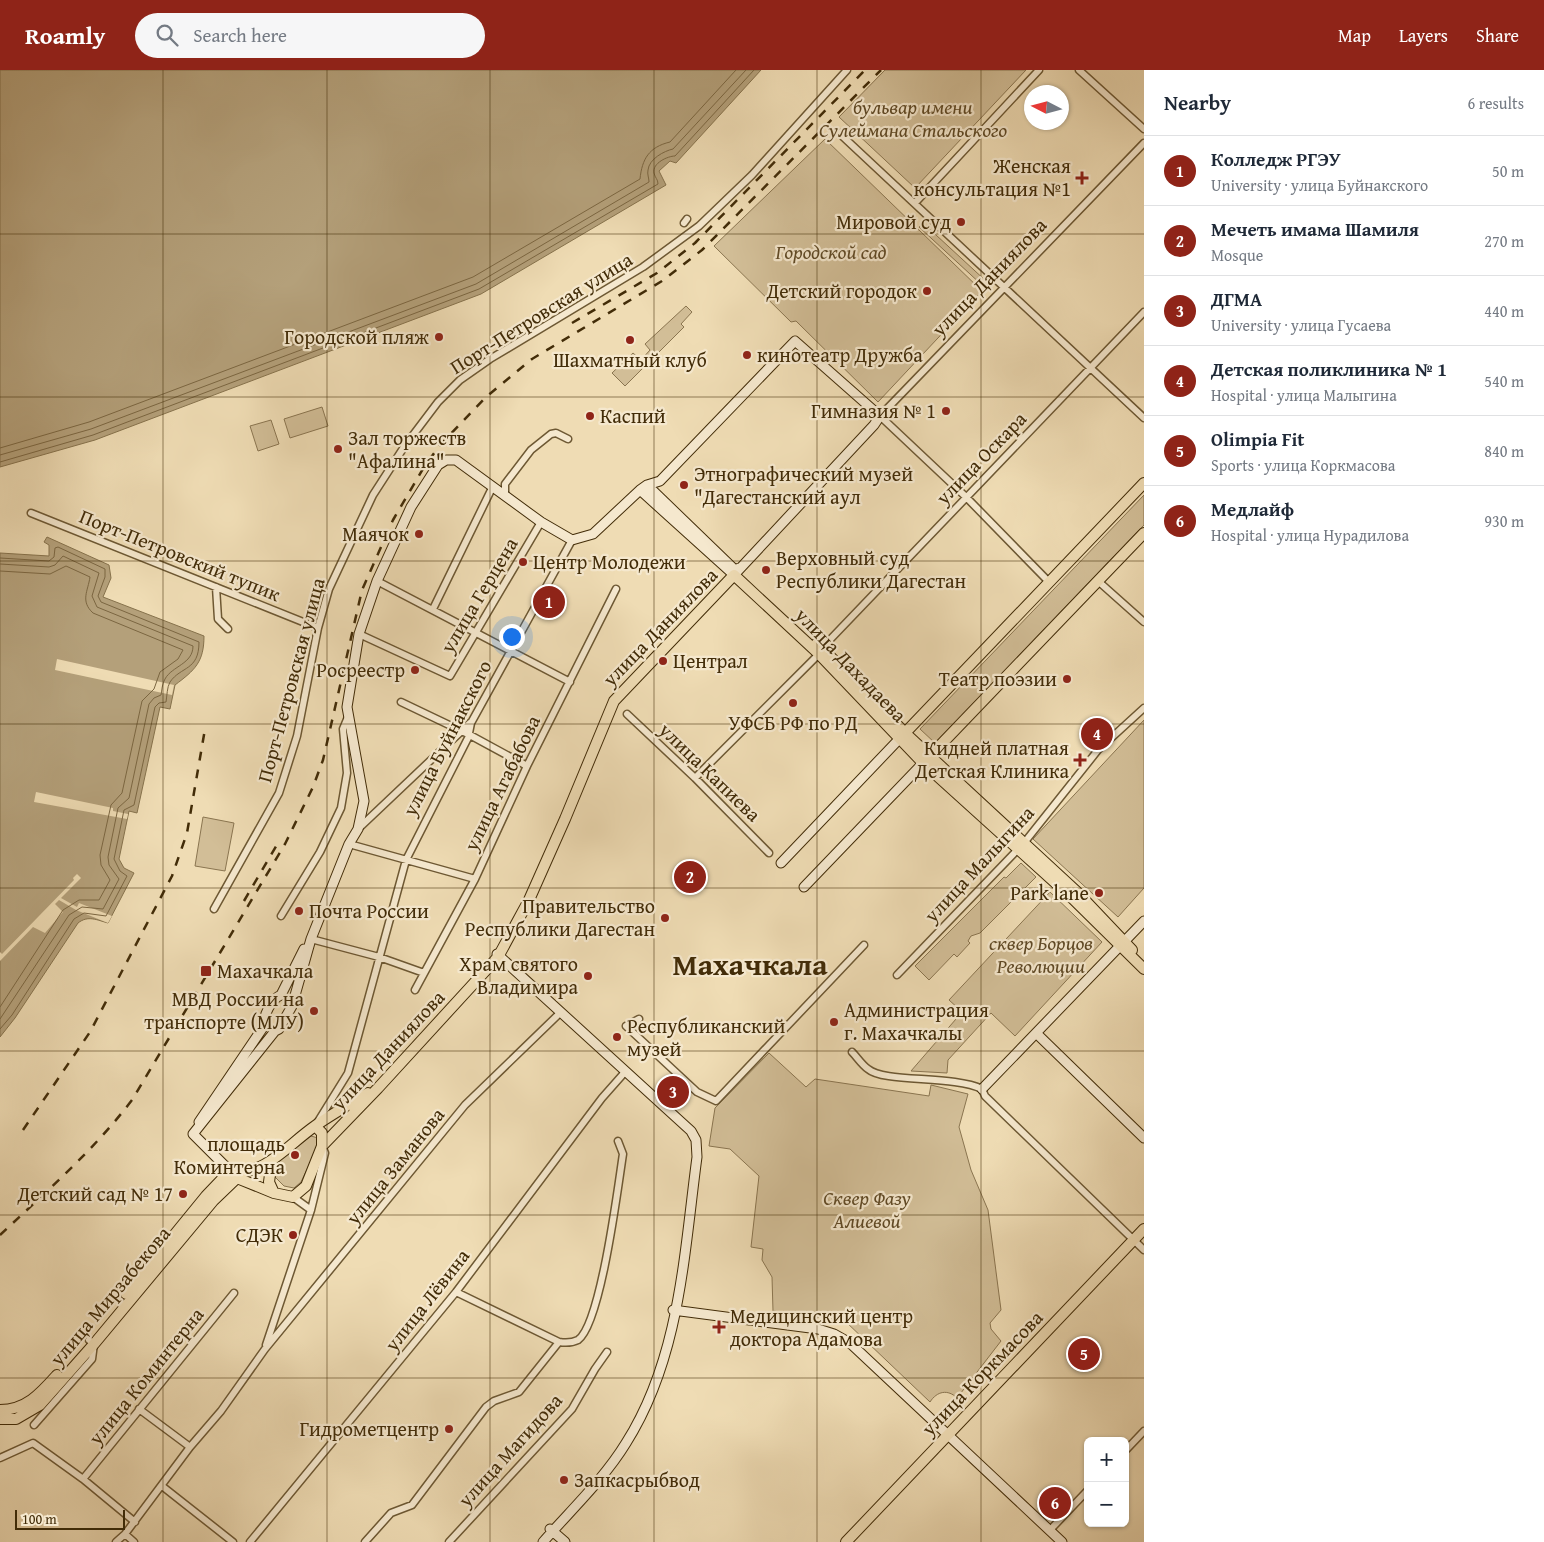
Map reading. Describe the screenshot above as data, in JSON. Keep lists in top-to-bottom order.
{
  "streets": {
    "main road": [
      "улица Даниялова",
      "улица Дахадаева",
      "улица Мирзабекова",
      "улица Коркмасова"
    ],
    "street": [
      "Порт-Петровская улица",
      "улица Оскара",
      "Порт-Петровский тупик",
      "улица Герцена",
      "улица Буйнакского",
      "улица Капиева",
      "улица Агабабова",
      "улица Малыгина",
      "улица Заманова",
      "улица Лёвина",
      "улица Коминтерна",
      "улица Магидова"
    ]
  },
  "crossings": [
    ["улица Даниялова", "улица Дахадаева"],
    ["улица Даниялова", "улица Буйнакского"],
    ["улица Даниялова", "улица Заманова"],
    ["улица Даниялова", "улица Мирзабекова"],
    ["Порт-Петровская улица", "Порт-Петровский тупик"],
    ["улица Оскара", "улица Дахадаева"],
    ["улица Оскара", "улица Капиева"],
    ["улица Дахадаева", "улица Малыгина"]
  ],
  "districts": ["Махачкала"],
  "parks": [
    "бульвар имени Сулеймана Стальского",
    "Городской сад",
    "сквер Борцов Революции",
    "Сквер Фазу Алиевой"
  ],
  "places": {
    "health": ["Женская консультация №1", "Кидней платная Детская Клиника", "Медицинский центр доктора Адамова"],
    "other": [
      "Мировой суд",
      "Детский городок",
      "Городской пляж",
      "Шахматный клуб",
      "кинотеатр Дружба",
      "Гимназия № 1",
      "Каспий",
      "Зал торжеств \"Афалина\"",
      "Этнографический музей \"Дагестанский аул",
      "Маячок",
      "Центр Молодежи",
      "Верховный суд Республики Дагестан",
      "Централ",
      "Росреестр",
      "Театр поэзии",
      "УФСБ РФ по РД",
      "Park lane",
      "Почта России",
      "Правительство Республики Дагестан",
      "Храм святого Владимира",
      "МВД России на транспорте (МЛУ)",
      "Администрация г. Махачкалы",
      "Республиканский музей",
      "площадь Коминтерна",
      "Детский сад № 17",
      "СДЭК",
      "Гидрометцентр",
      "Запкасрыбвод"
    ],
    "transit": ["Махачкала"]
  },
  "scale_bar": "100 m",
  "north": "left",
  "page": {
    "header": "Roamly",
    "search": "Search here",
    "nav": ["Map", "Layers", "Share"],
    "heading": ["Nearby", "6 results"],
    "list": [
      {
        "mark": "1",
        "name": "Колледж РГЭУ",
        "note": "University · улица Буйнакского",
        "value": "50 m"
      },
      {
        "mark": "2",
        "name": "Мечеть имама Шамиля",
        "note": "Mosque",
        "value": "270 m"
      },
      {
        "mark": "3",
        "name": "ДГМА",
        "note": "University · улица Гусаева",
        "value": "440 m"
      },
      {
        "mark": "4",
        "name": "Детская поликлиника № 1",
        "note": "Hospital · улица Малыгина",
        "value": "540 m"
      },
      {
        "mark": "5",
        "name": "Olimpia Fit",
        "note": "Sports · улица Коркмасова",
        "value": "840 m"
      },
      {
        "mark": "6",
        "name": "Медлайф",
        "note": "Hospital · улица Нурадилова",
        "value": "930 m"
      }
    ],
    "pins": [
      "1",
      "4",
      "2",
      "3",
      "5",
      "6"
    ],
    "map_buttons": ["+", "−"],
    "scale": "100 m"
  }
}
